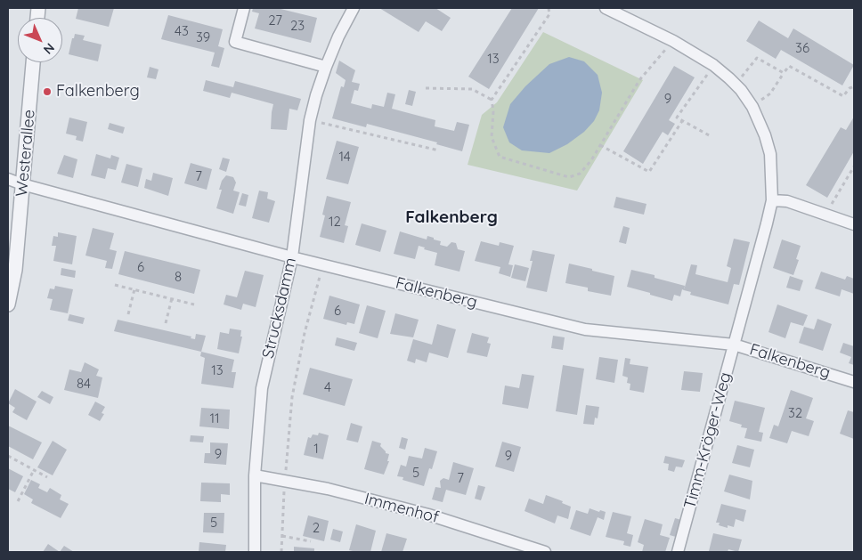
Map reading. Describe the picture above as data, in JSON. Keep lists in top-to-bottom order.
{
  "streets": {
    "street": [
      "Westerallee",
      "Falkenberg",
      "Strucksdamm",
      "Timm-Kröger-Weg",
      "Immenhof"
    ]
  },
  "crossings": [
    ["Westerallee", "Falkenberg"],
    ["Falkenberg", "Strucksdamm"],
    ["Falkenberg", "Timm-Kröger-Weg"],
    ["Strucksdamm", "Immenhof"]
  ],
  "districts": ["Falkenberg"],
  "places": ["Falkenberg"],
  "house_numbers": [
    "27",
    "23",
    "43",
    "39",
    "36",
    "13",
    "9",
    "14",
    "7",
    "12",
    "6",
    "8",
    "6",
    "13",
    "84",
    "4",
    "32",
    "11",
    "1",
    "9",
    "9",
    "5",
    "7",
    "5",
    "2"
  ],
  "north": "bottom right"
}
